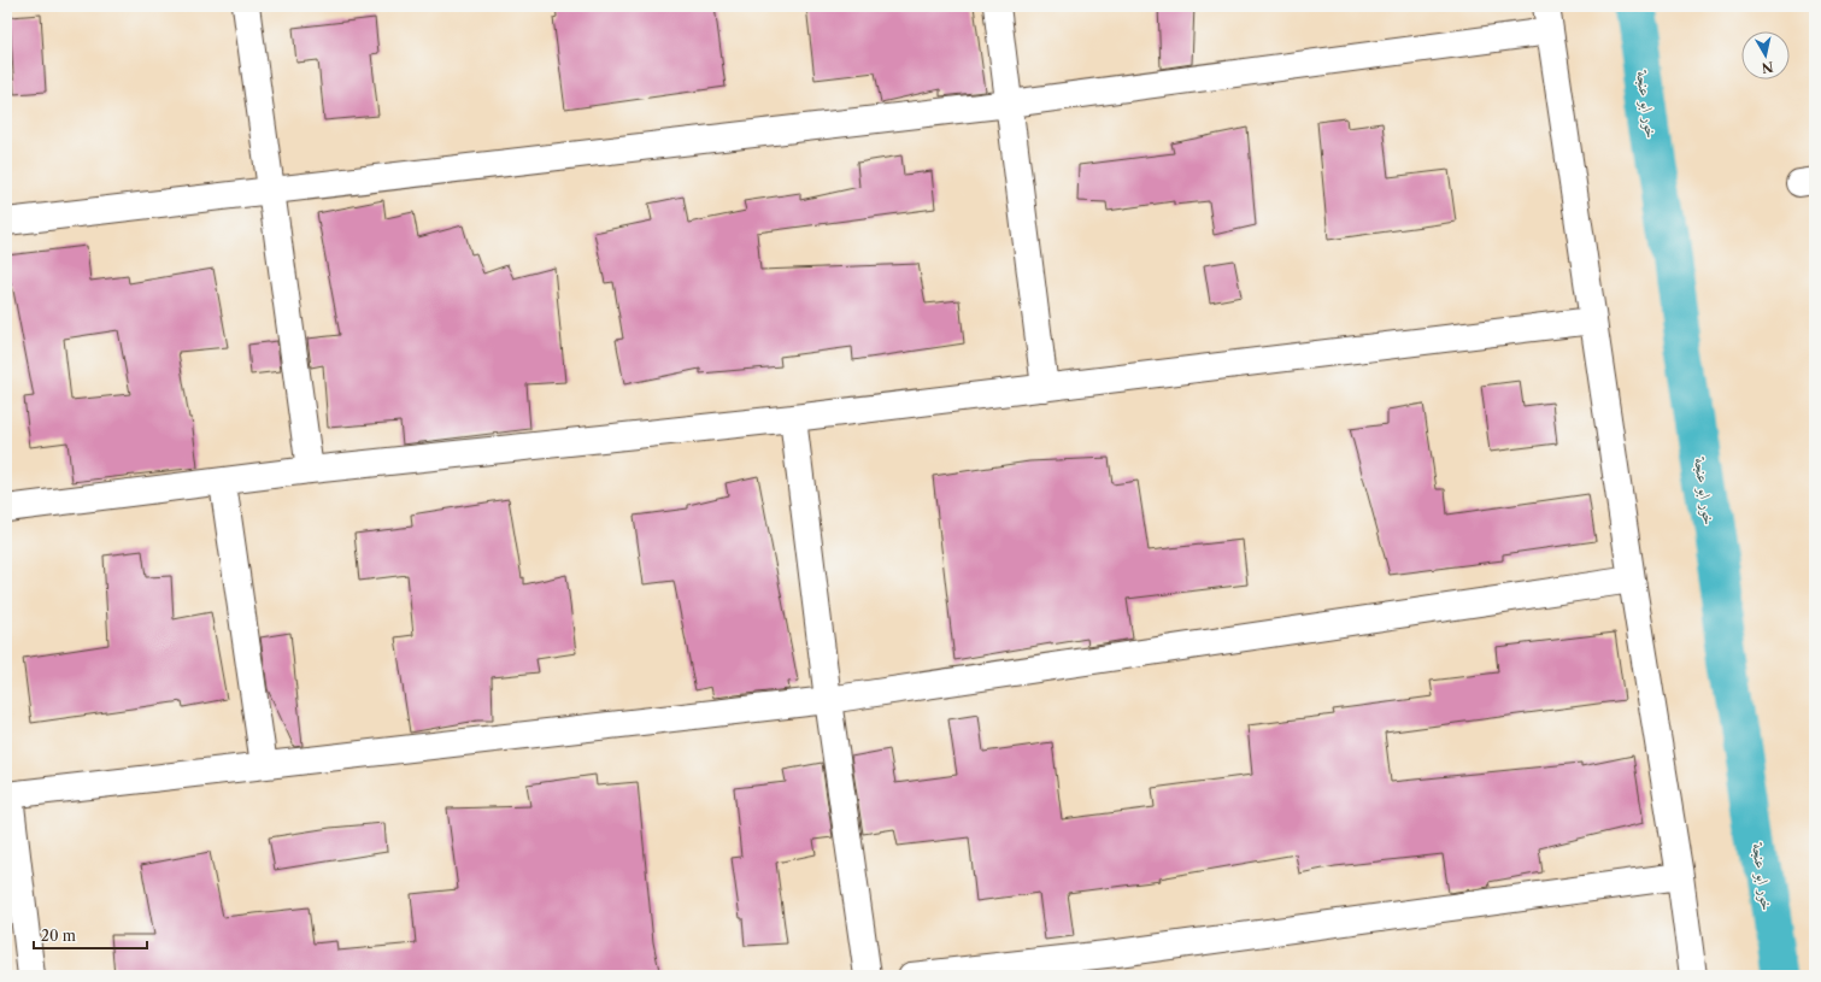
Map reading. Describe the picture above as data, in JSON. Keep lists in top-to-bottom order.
{
  "water": ["خور ابو عنجة"],
  "scale_bar": "20 m",
  "north": "bottom"
}
